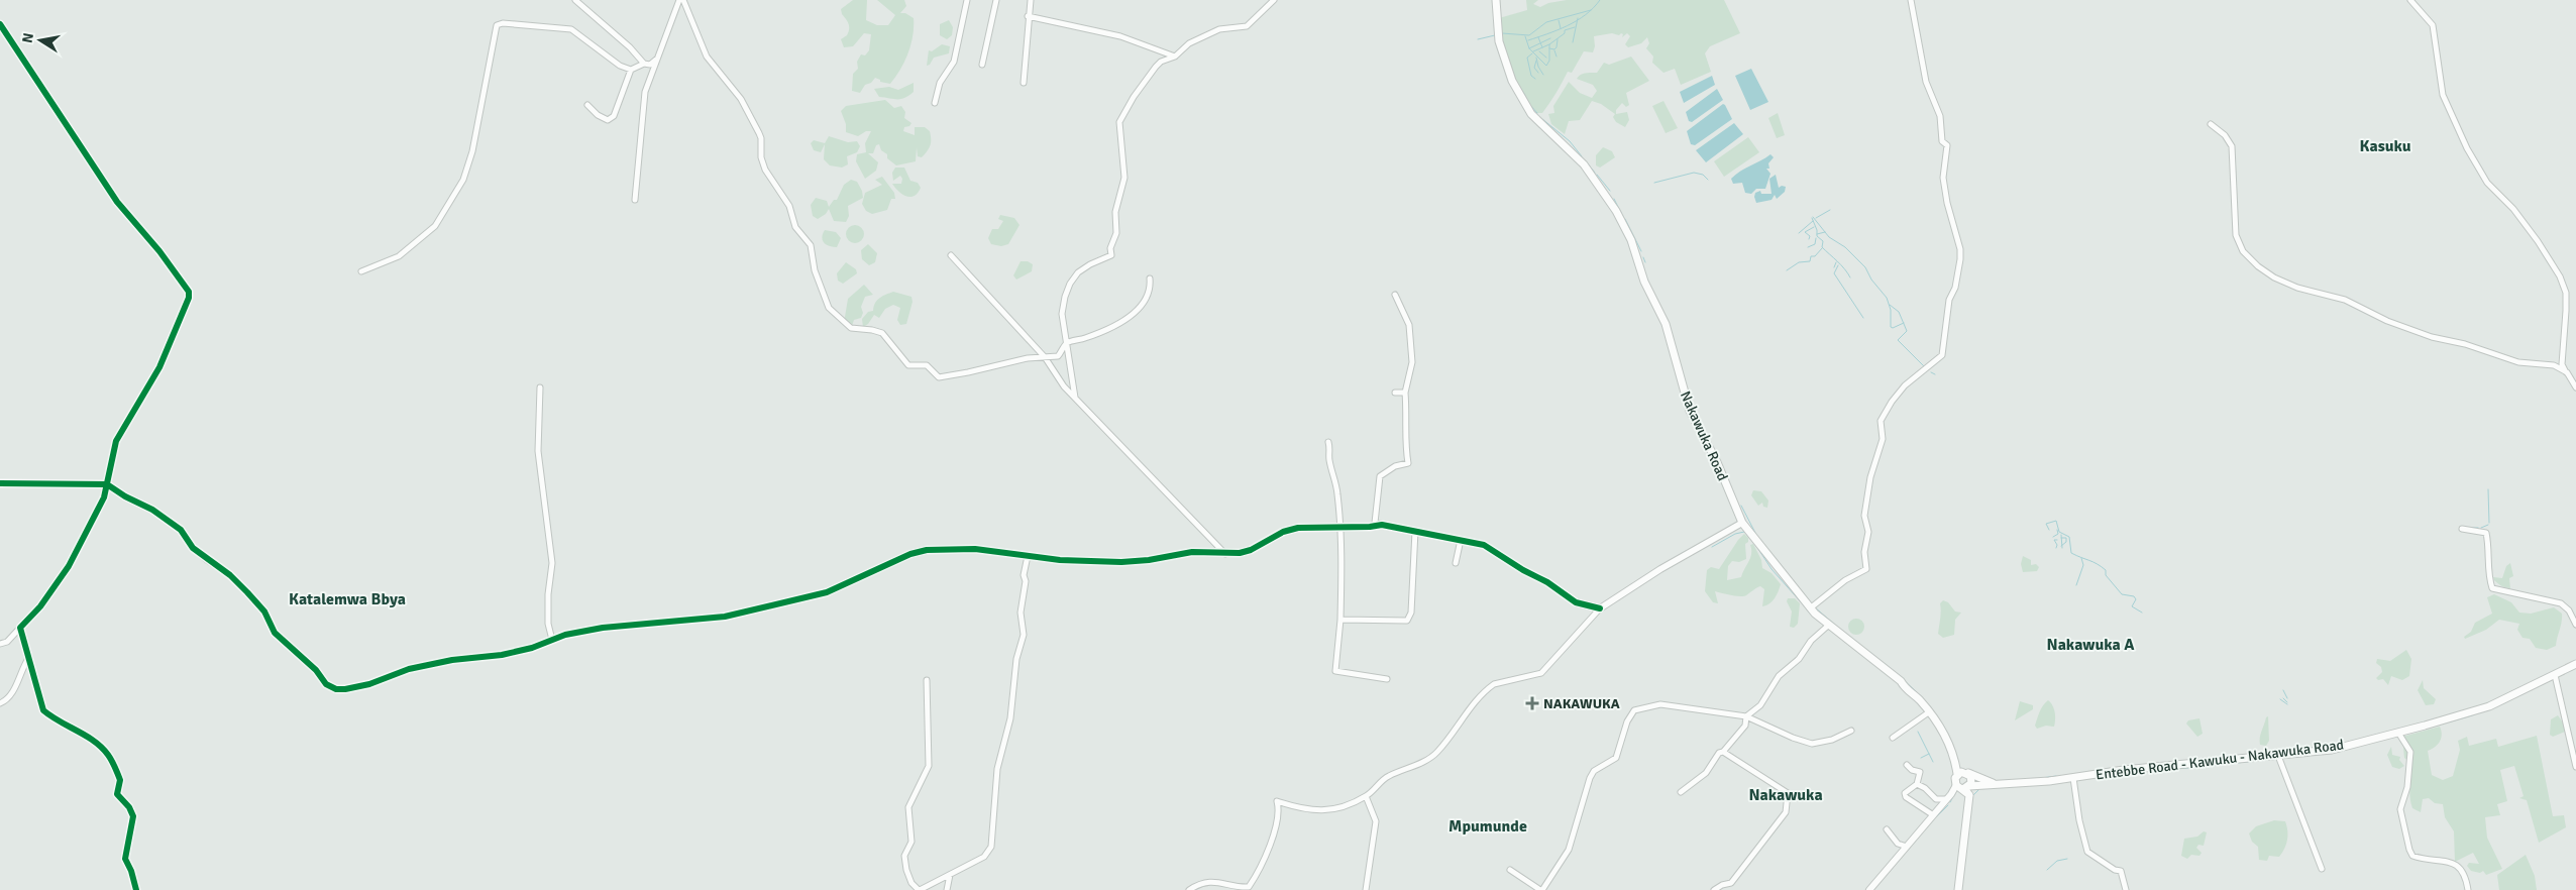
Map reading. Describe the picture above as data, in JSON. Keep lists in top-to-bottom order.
{
  "streets": {
    "main road": ["Nakawuka Road", "Entebbe Road - Kawuku - Nakawuka Road"]
  },
  "districts": [
    "Kasuku",
    "Katalemwa Bbya",
    "Nakawuka A",
    "Nakawuka",
    "Mpumunde"
  ],
  "places": {
    "health": ["NAKAWUKA"]
  },
  "north": "left"
}
